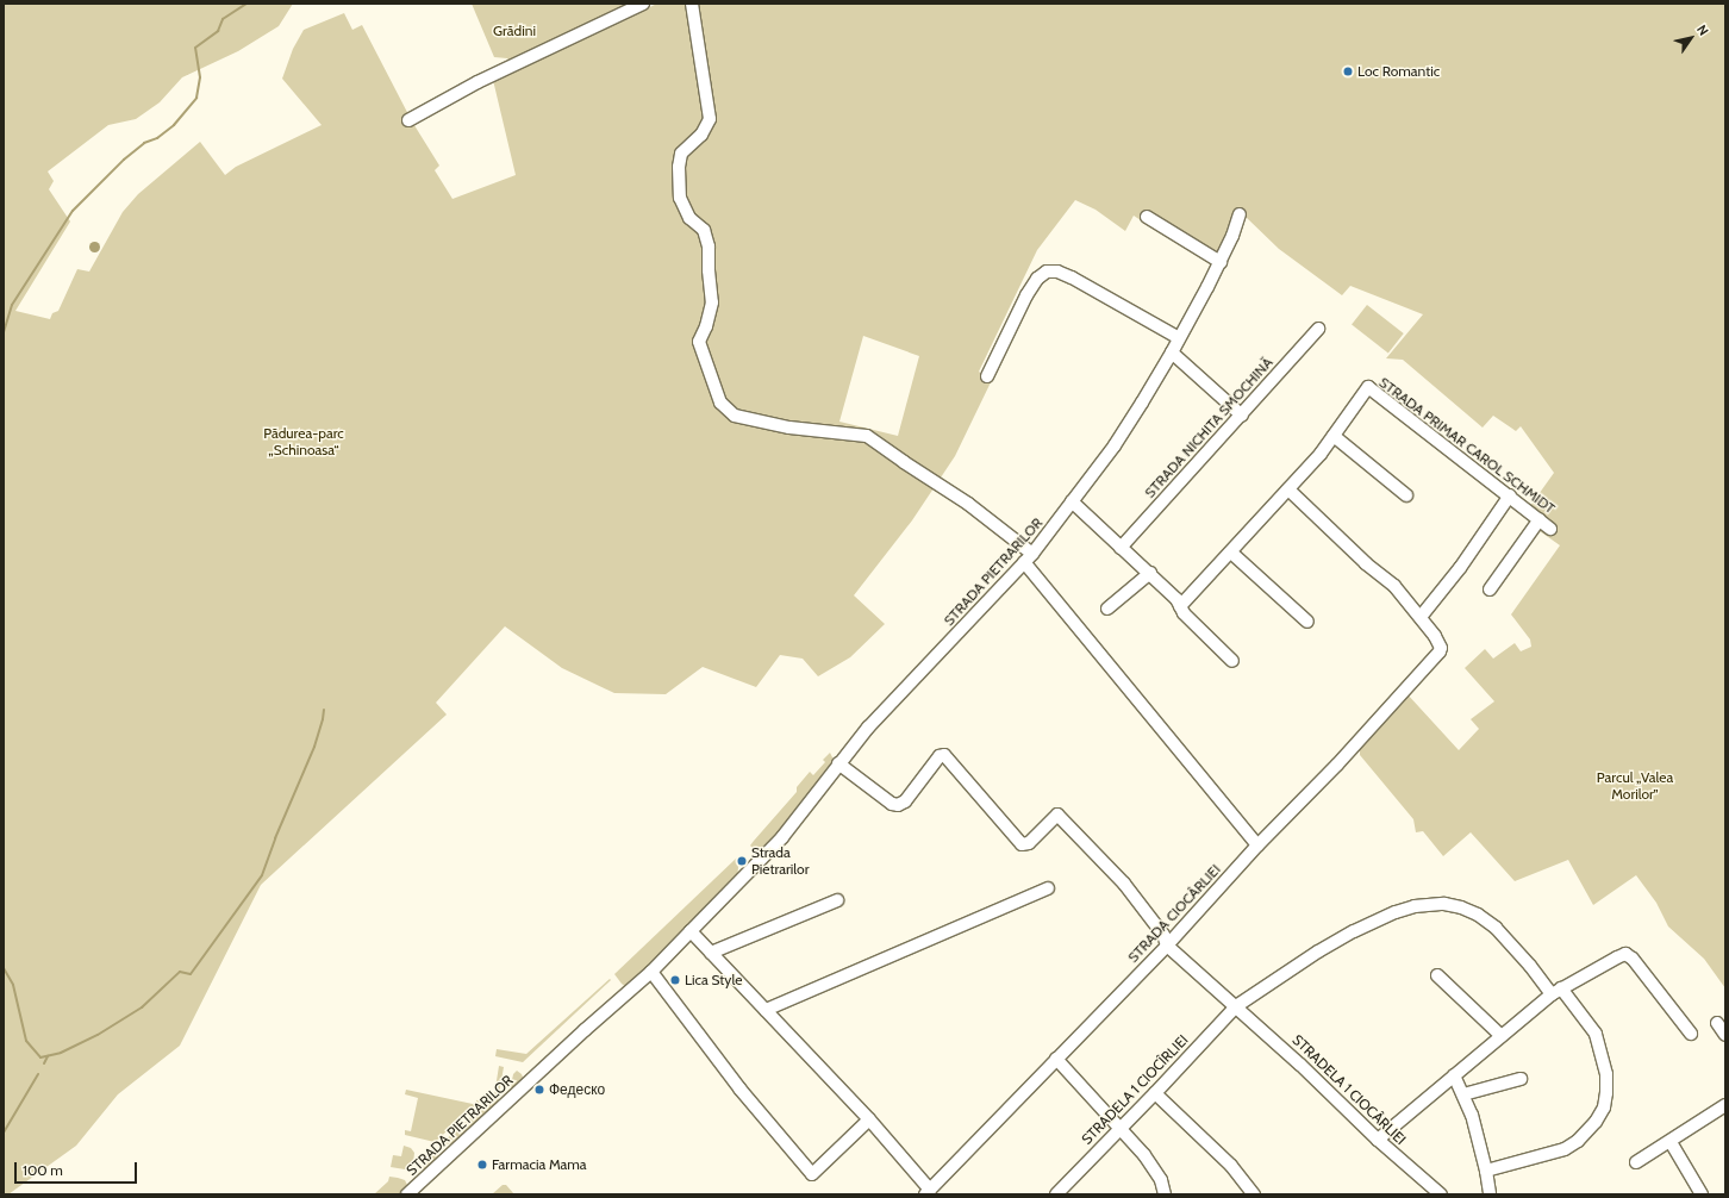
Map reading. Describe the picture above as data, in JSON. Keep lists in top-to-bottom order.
{
  "streets": {
    "street": [
      "STRADA NICHITA SMOCHINĂ",
      "STRADA PRIMAR CAROL SCHMIDT",
      "STRADA PIETRARILOR",
      "STRADA CIOCÂRLIEI",
      "STRADELA 1 CIOCÎRLIEI",
      "STRADELA 1 CIOCÂRLIEI"
    ]
  },
  "crossings": [
    ["STRADA CIOCÂRLIEI", "STRADELA 1 CIOCÂRLIEI"],
    ["STRADELA 1 CIOCÎRLIEI", "STRADELA 1 CIOCÂRLIEI"]
  ],
  "parks": ["Grădini", "Pădurea-parc „Schinoasa“", "Parcul „Valea Morilor”"],
  "places": [
    "Loc Romantic",
    "Strada Pietrarilor",
    "Lica Style",
    "Федеско",
    "Farmacia Mama"
  ],
  "scale_bar": "100 m",
  "north": "top right"
}
